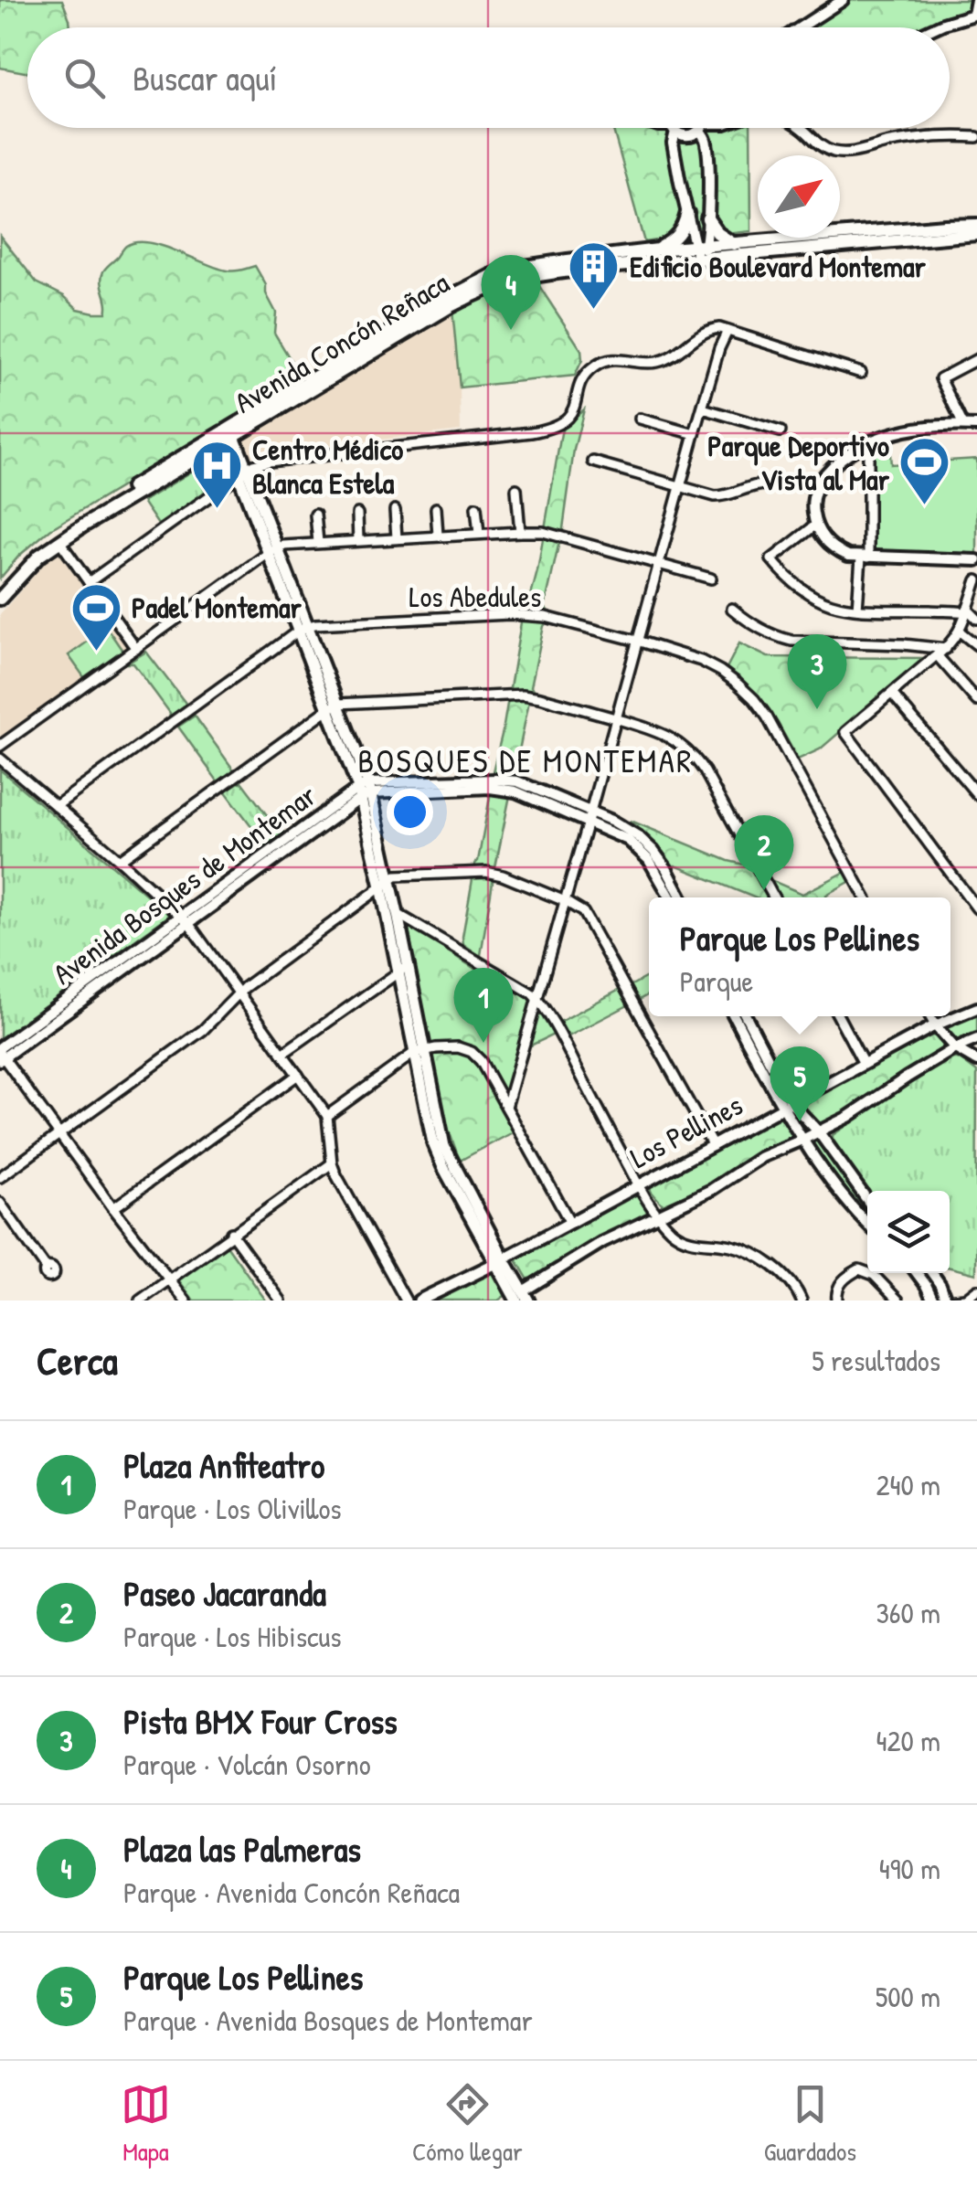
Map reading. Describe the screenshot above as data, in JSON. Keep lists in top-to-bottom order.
{
  "streets": {
    "main road": ["Avenida Concón Reñaca", "Los Pellines"],
    "street": ["Los Abedules", "Avenida Bosques de Montemar"]
  },
  "districts": ["BOSQUES DE MONTEMAR"],
  "places": {
    "building": ["Edificio Boulevard Montemar"],
    "sports": ["Parque Deportivo Vista al Mar", "Padel Montemar"],
    "hospital": ["Centro Médico Blanca Estela"]
  },
  "north": "top right",
  "page": {
    "search": "Buscar aquí",
    "pins": [
      "4",
      "3",
      "2",
      "1",
      "5"
    ],
    "popup": ["Parque Los Pellines", "Parque"],
    "heading": ["Cerca", "5 resultados"],
    "list": [
      {
        "mark": "1",
        "name": "Plaza Anfiteatro",
        "note": "Parque · Los Olivillos",
        "value": "240 m"
      },
      {
        "mark": "2",
        "name": "Paseo Jacaranda",
        "note": "Parque · Los Hibiscus",
        "value": "360 m"
      },
      {
        "mark": "3",
        "name": "Pista BMX Four Cross",
        "note": "Parque · Volcán Osorno",
        "value": "420 m"
      },
      {
        "mark": "4",
        "name": "Plaza las Palmeras",
        "note": "Parque · Avenida Concón Reñaca",
        "value": "490 m"
      },
      {
        "mark": "5",
        "name": "Parque Los Pellines",
        "note": "Parque · Avenida Bosques de Montemar",
        "value": "500 m"
      }
    ],
    "nav": ["Mapa", "Cómo llegar", "Guardados"]
  }
}
